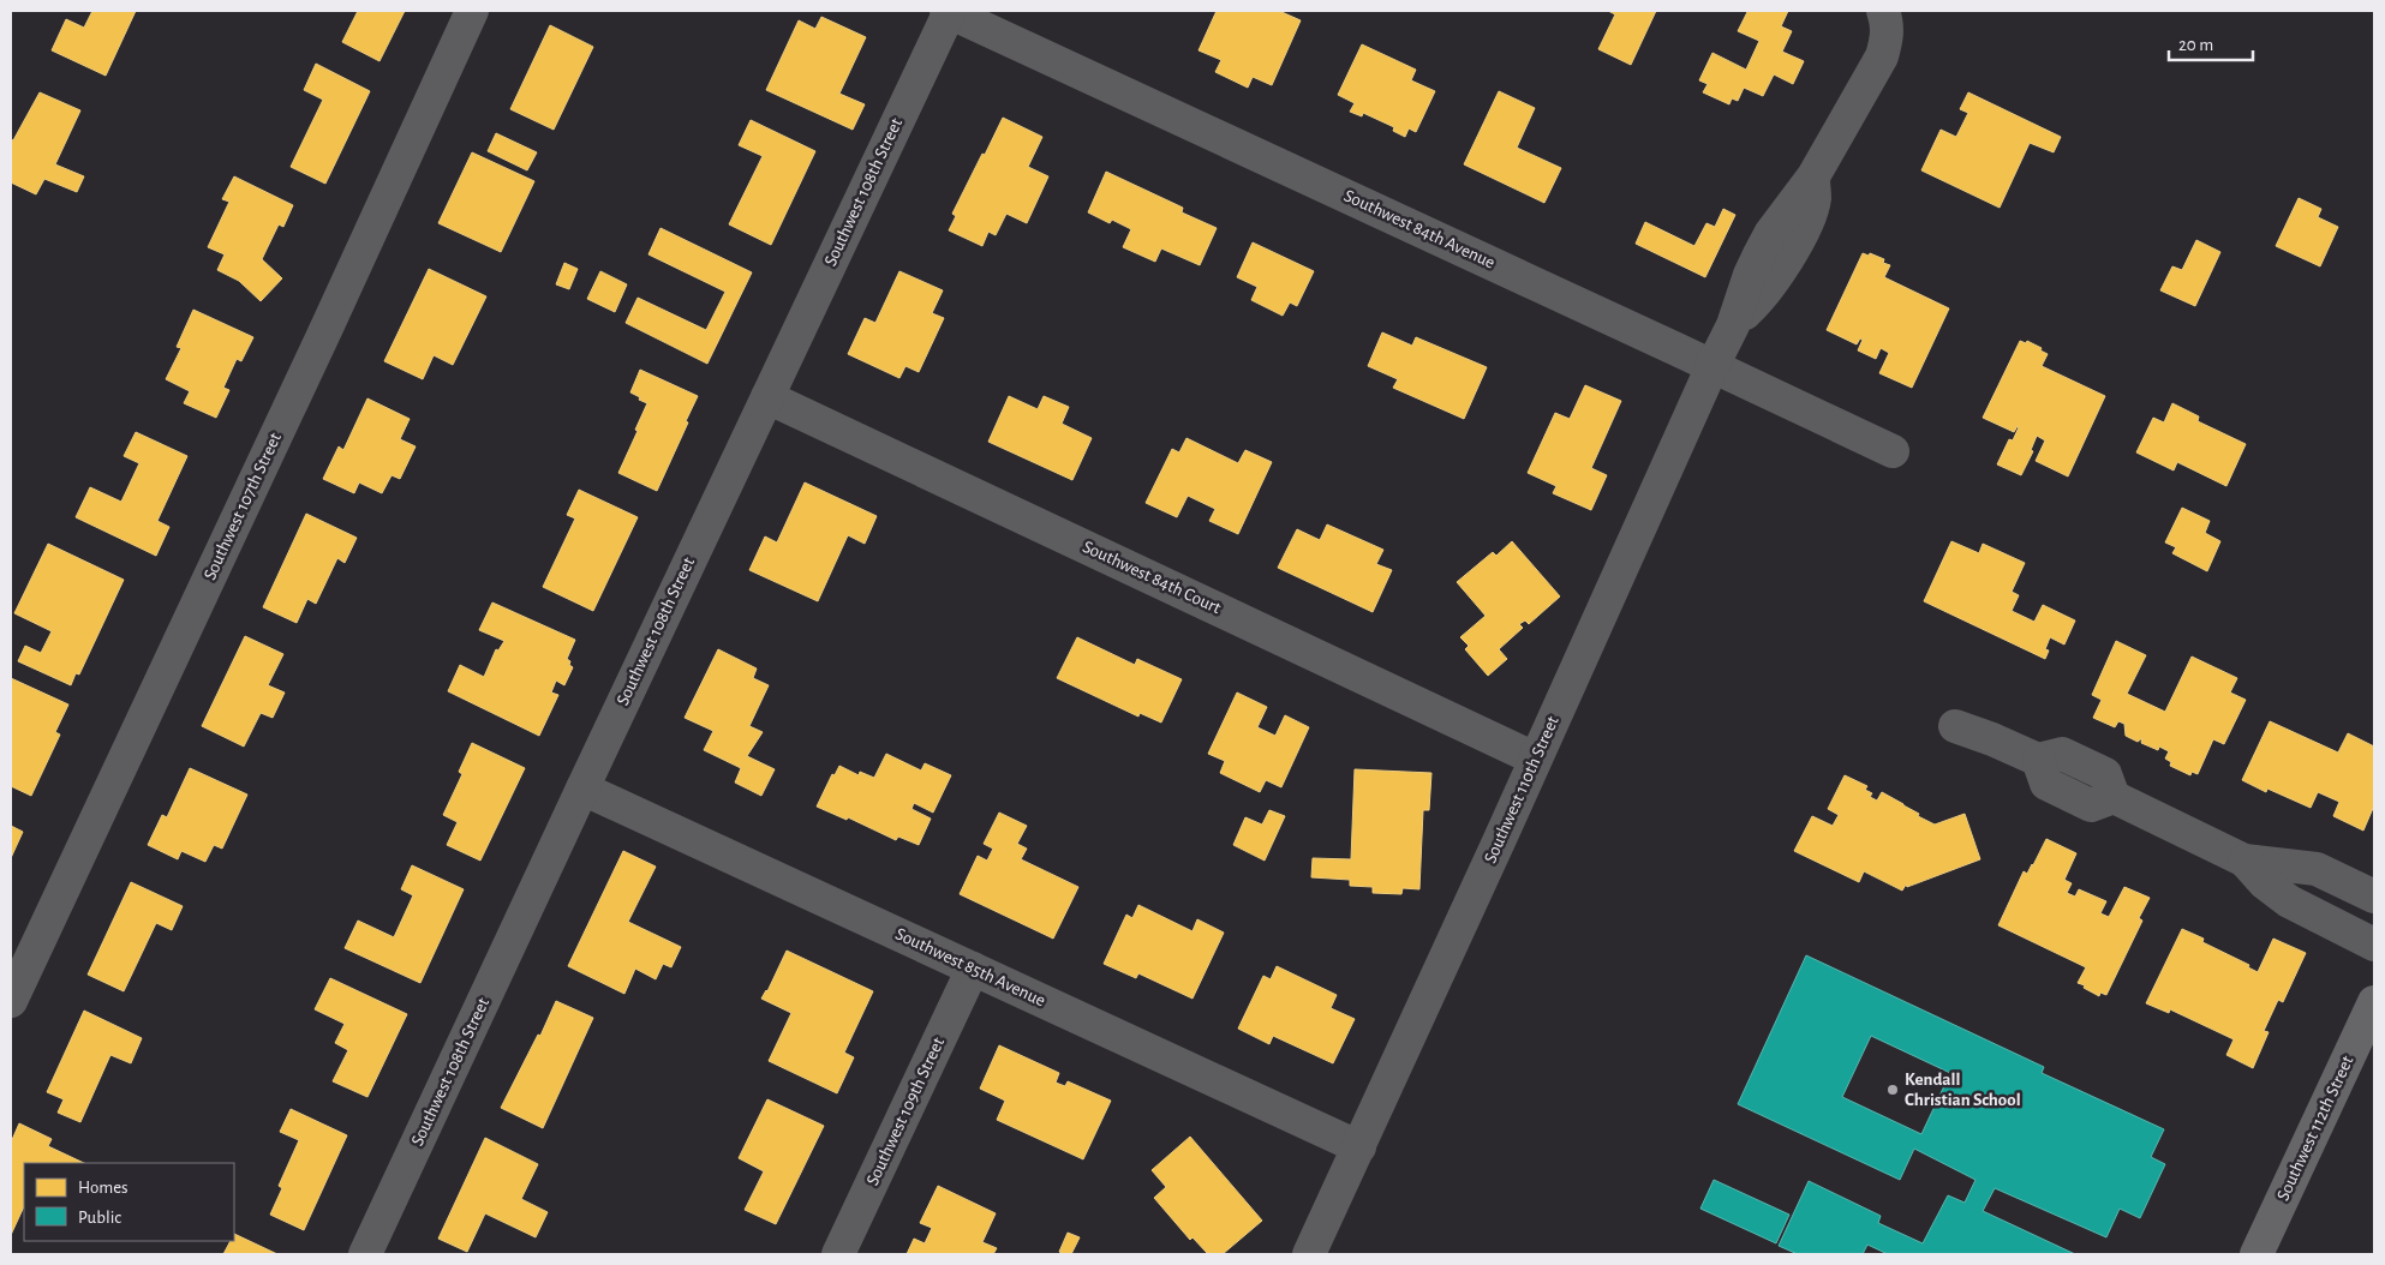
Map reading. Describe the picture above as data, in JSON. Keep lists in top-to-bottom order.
{
  "streets": {
    "main road": ["Southwest 112th Street"],
    "street": [
      "Southwest 108th Street",
      "Southwest 84th Avenue",
      "Southwest 107th Street",
      "Southwest 84th Court",
      "Southwest 110th Street",
      "Southwest 85th Avenue",
      "Southwest 109th Street"
    ]
  },
  "crossings": [
    ["Southwest 108th Street", "Southwest 84th Avenue"],
    ["Southwest 108th Street", "Southwest 84th Court"],
    ["Southwest 108th Street", "Southwest 85th Avenue"],
    ["Southwest 84th Avenue", "Southwest 110th Street"],
    ["Southwest 84th Court", "Southwest 110th Street"],
    ["Southwest 110th Street", "Southwest 85th Avenue"],
    ["Southwest 85th Avenue", "Southwest 109th Street"]
  ],
  "places": ["Kendall Christian School"],
  "legend": ["Homes", "Public"],
  "scale_bar": "20 m"
}
